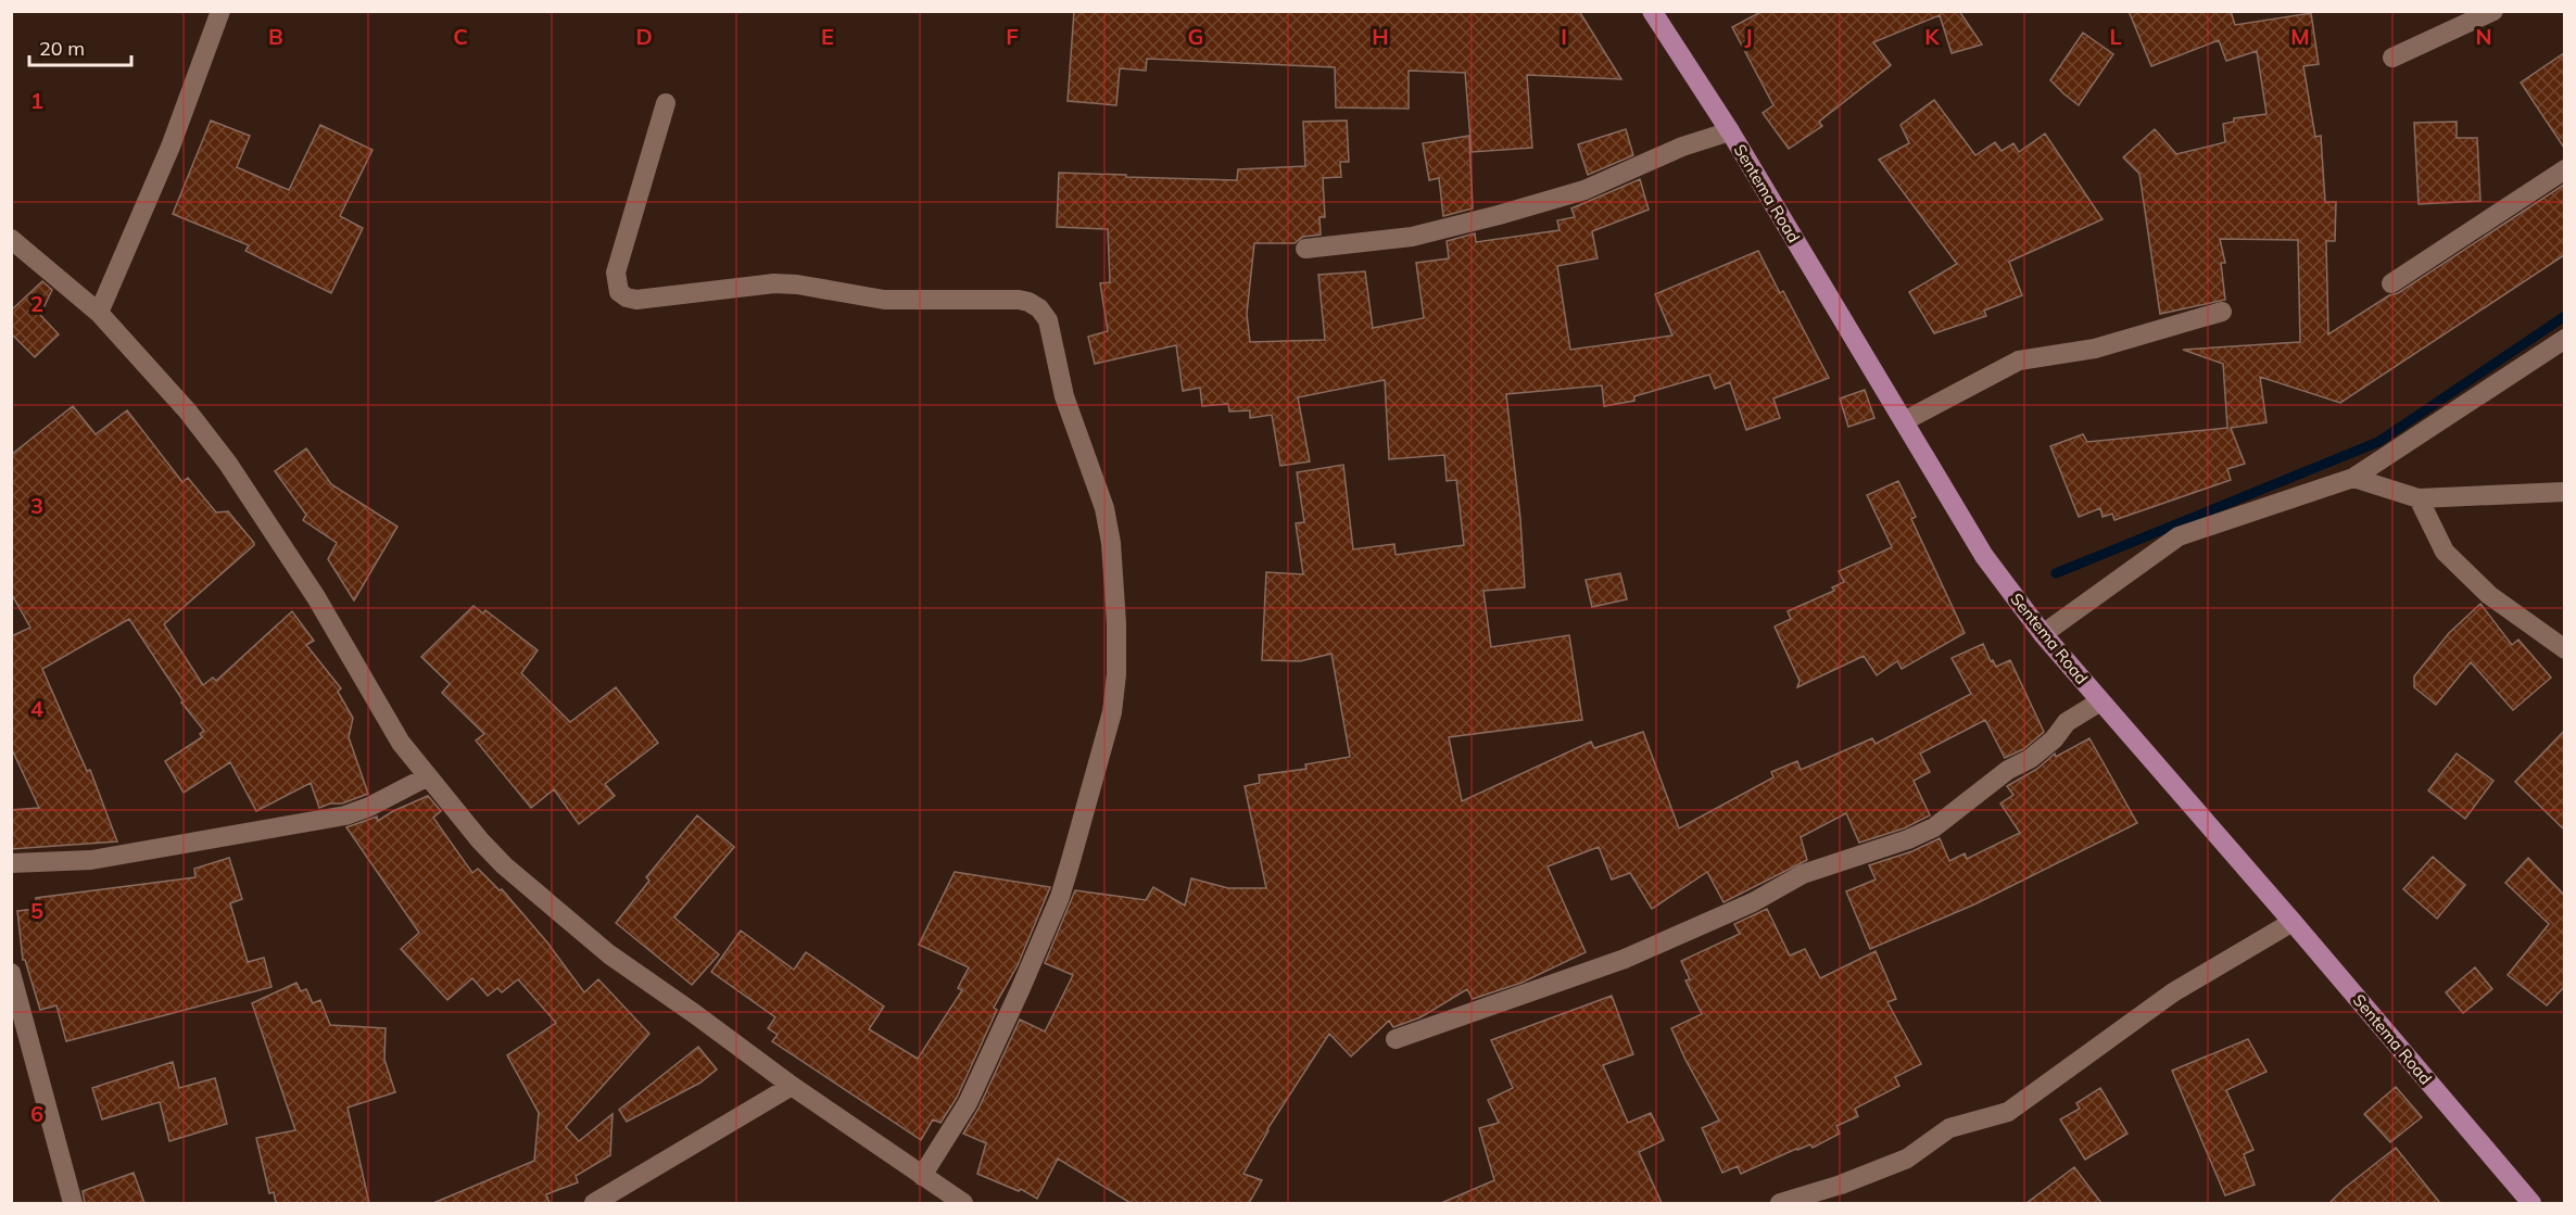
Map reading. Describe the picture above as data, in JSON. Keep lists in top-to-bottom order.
{
  "streets": {
    "main road": ["Sentema Road"]
  },
  "scale_bar": "20 m",
  "grid": {
    "columns": [
      "B",
      "C",
      "D",
      "E",
      "F",
      "G",
      "H",
      "I",
      "J",
      "K",
      "L",
      "M",
      "N"
    ],
    "rows": [
      "1",
      "2",
      "3",
      "4",
      "5",
      "6"
    ]
  }
}
